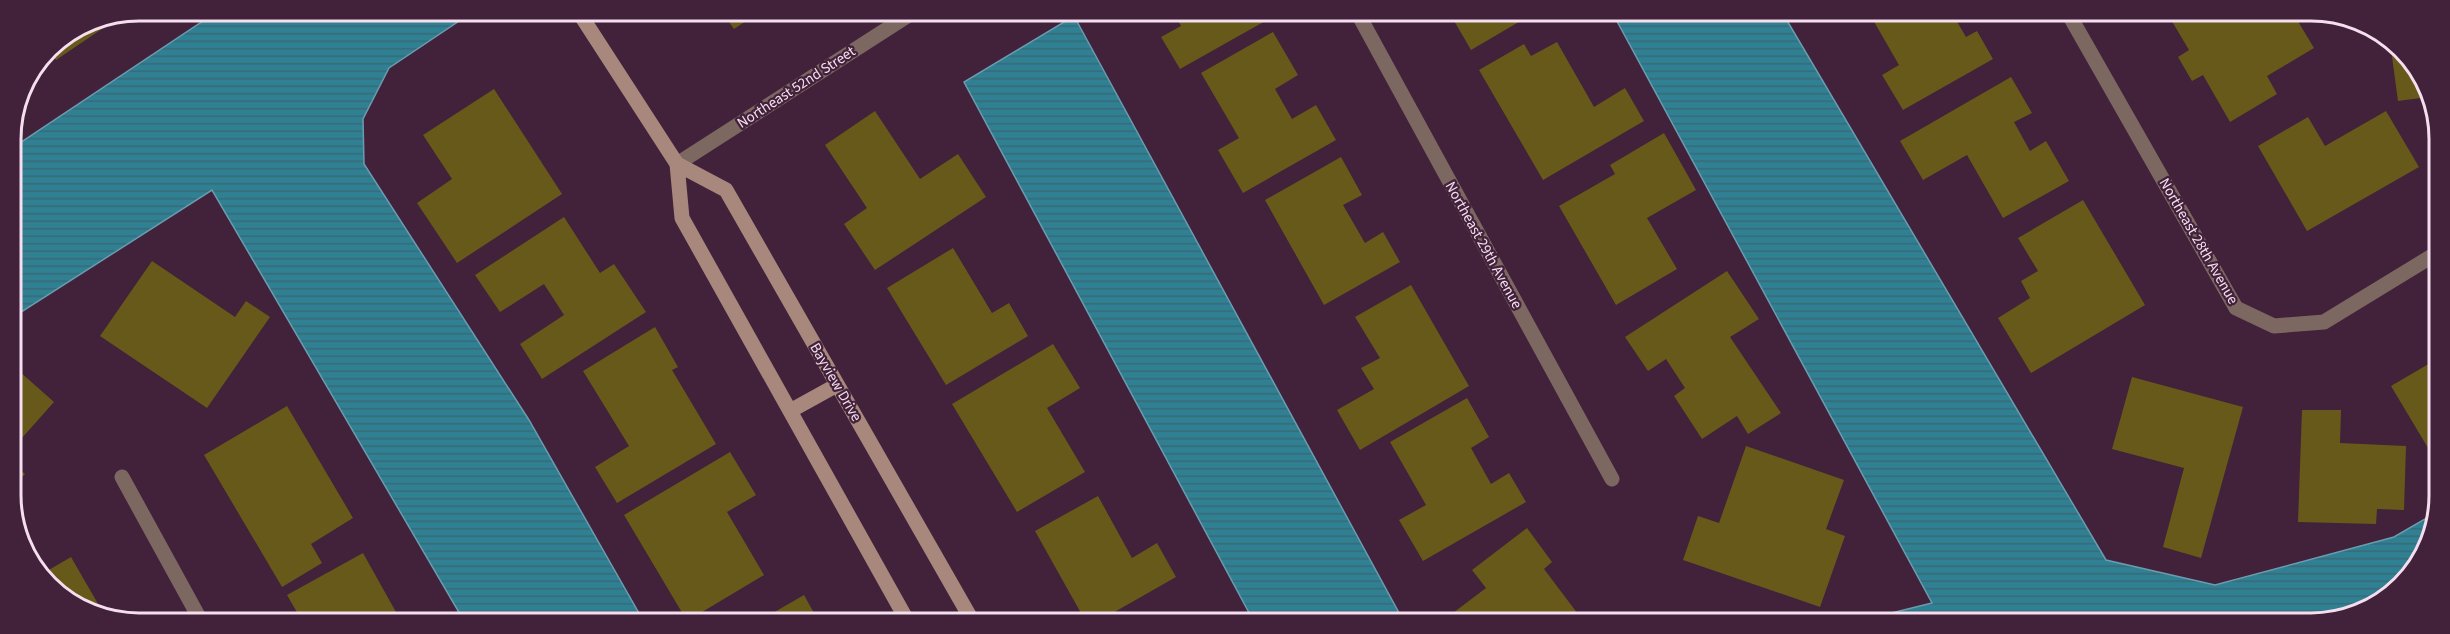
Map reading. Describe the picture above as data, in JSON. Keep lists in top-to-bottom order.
{
  "streets": {
    "street": [
      "Northeast 52nd Street",
      "Northeast 28th Avenue",
      "Northeast 29th Avenue",
      "Bayview Drive"
    ]
  },
  "crossings": [
    ["Northeast 52nd Street", "Bayview Drive"]
  ]
}
